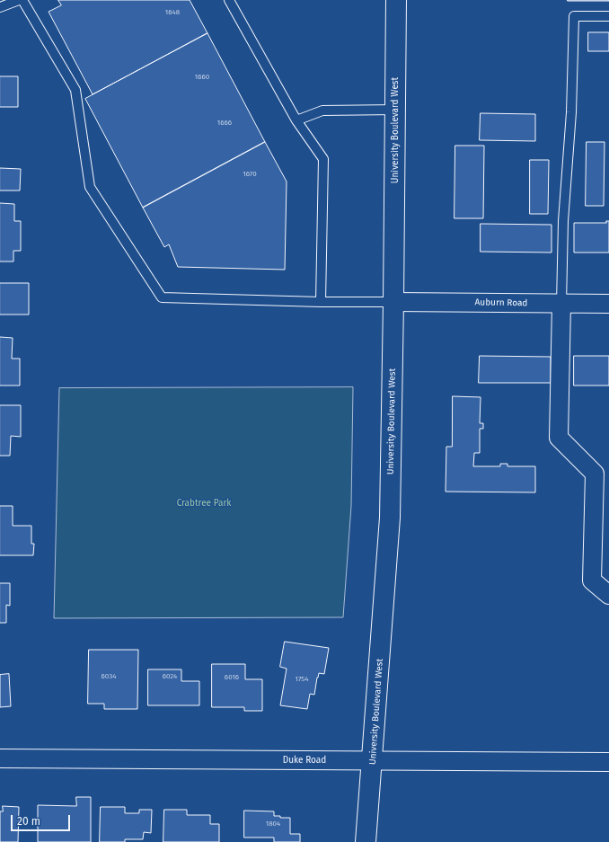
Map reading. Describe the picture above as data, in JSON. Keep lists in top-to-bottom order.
{
  "streets": {
    "main road": ["University Boulevard West"],
    "street": ["Auburn Road", "Duke Road"]
  },
  "crossings": [
    ["University Boulevard West", "Auburn Road"],
    ["University Boulevard West", "Duke Road"]
  ],
  "parks": ["Crabtree Park"],
  "house_numbers": [
    "1648",
    "1660",
    "1666",
    "1670",
    "6034",
    "6024",
    "6016",
    "1754",
    "1804"
  ],
  "scale_bar": "20 m"
}
